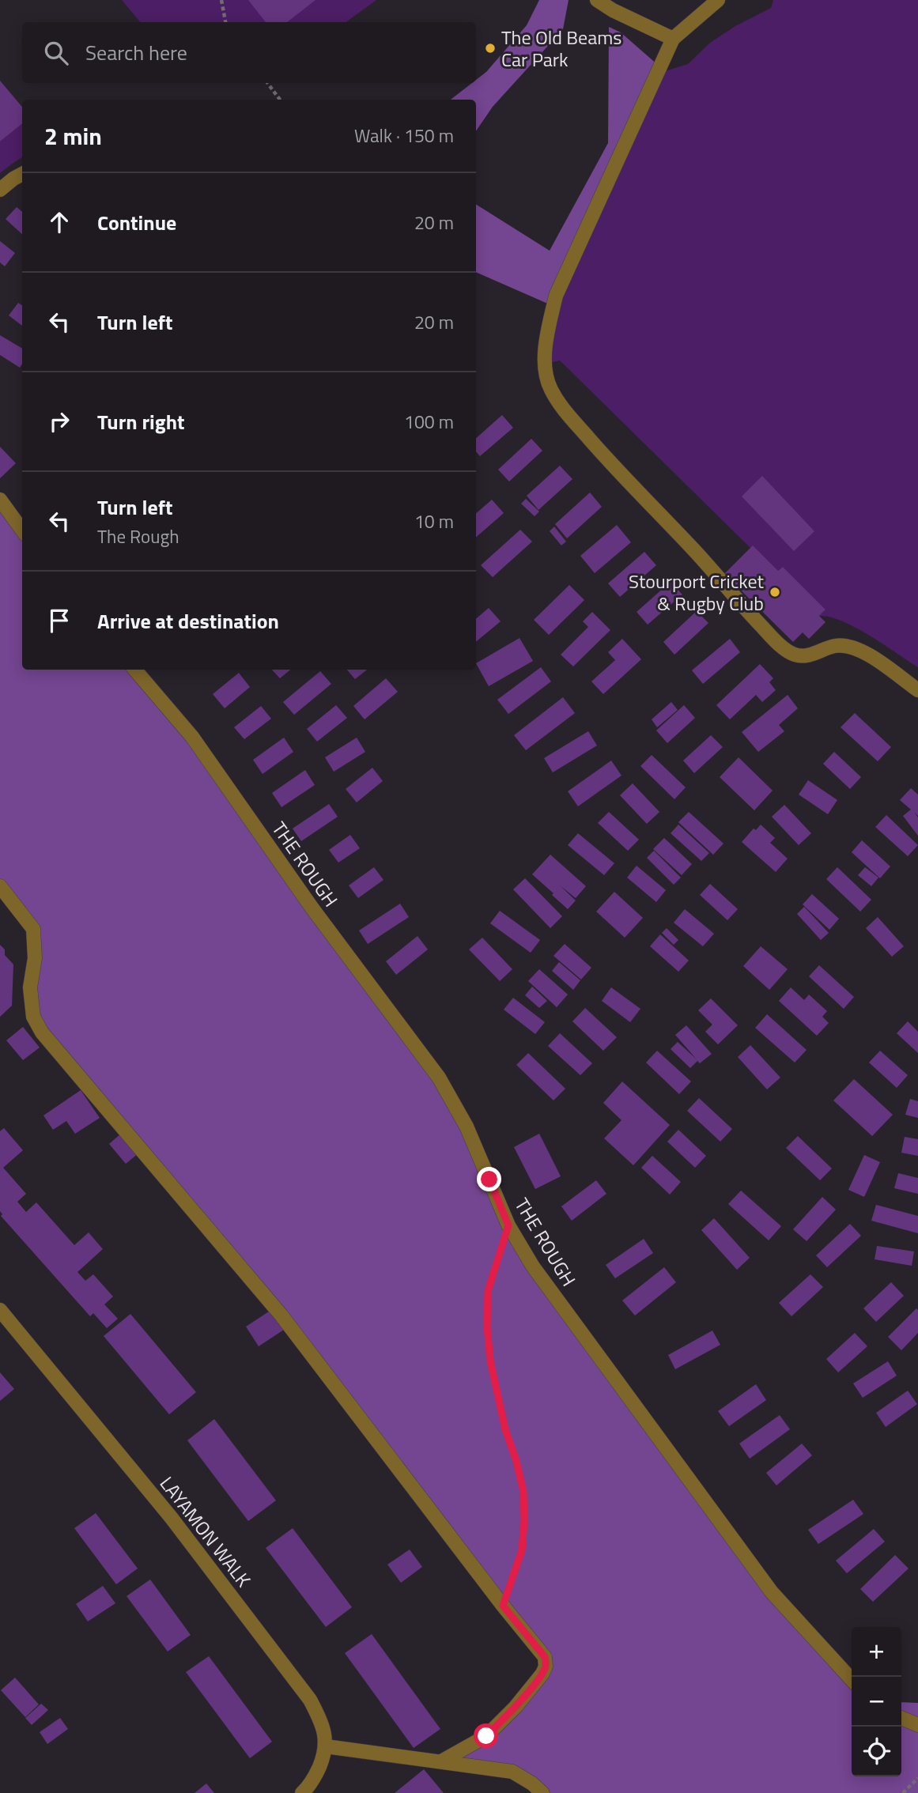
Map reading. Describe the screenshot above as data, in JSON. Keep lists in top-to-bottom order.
{
  "streets": {
    "street": ["THE ROUGH", "LAYAMON WALK"]
  },
  "places": ["The Old Beams Car Park", "Stourport Cricket & Rugby Club"],
  "page": {
    "search": "Search here",
    "heading": ["2 min", "Walk · 150 m"],
    "list": [
      ["Continue", "20 m"],
      ["Turn left", "20 m"],
      ["Turn right", "100 m"],
      ["Turn left", "The Rough", "10 m"],
      "Arrive at destination"
    ],
    "map_buttons": ["+", "−"]
  }
}
